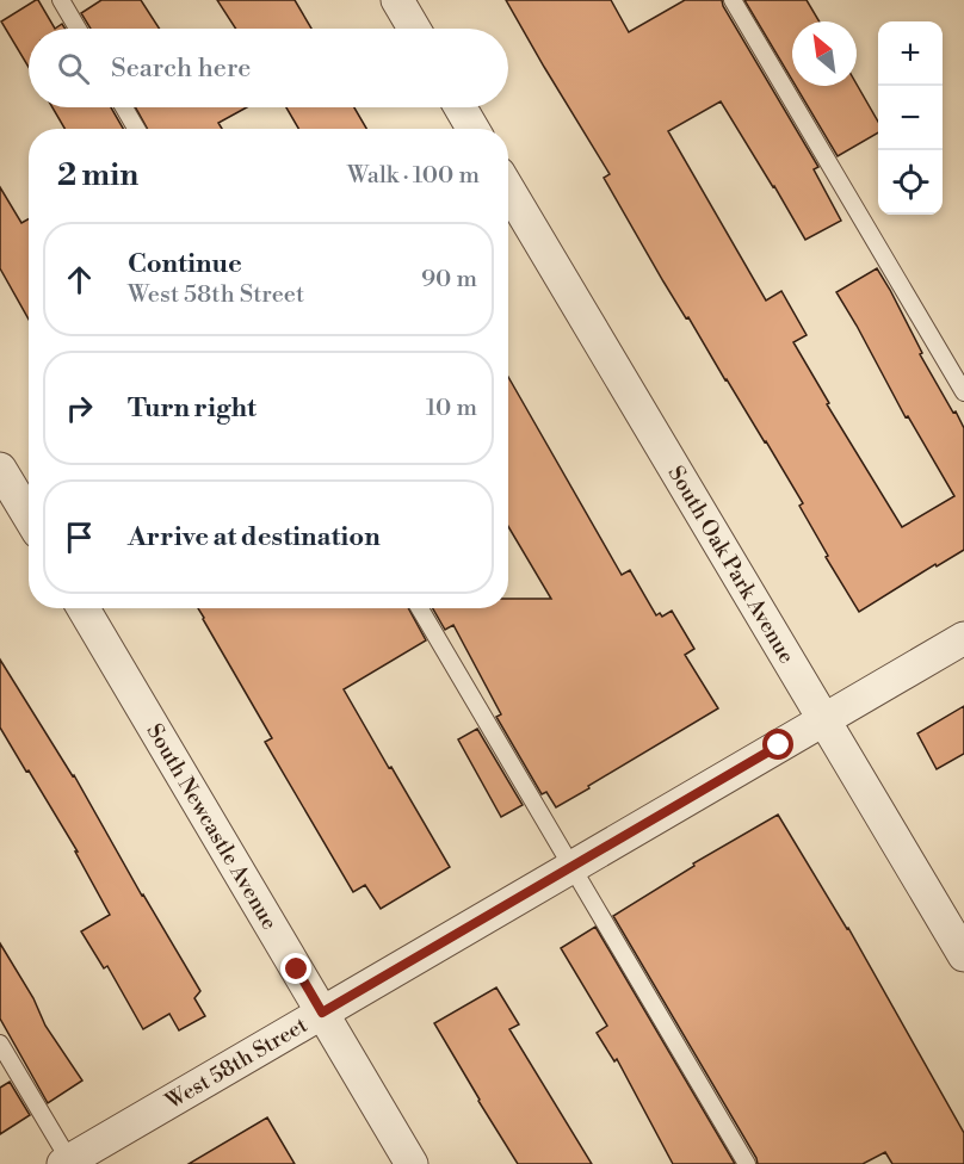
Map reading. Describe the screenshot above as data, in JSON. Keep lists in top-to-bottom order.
{
  "streets": {
    "street": ["South Oak Park Avenue", "South Newcastle Avenue", "West 58th Street"]
  },
  "crossings": [
    ["South Oak Park Avenue", "West 58th Street"],
    ["South Newcastle Avenue", "West 58th Street"]
  ],
  "north": "top left",
  "page": {
    "map_buttons": ["+", "−"],
    "search": "Search here",
    "heading": ["2 min", "Walk · 100 m"],
    "list": [
      ["Continue", "West 58th Street", "90 m"],
      ["Turn right", "10 m"],
      "Arrive at destination"
    ]
  }
}
